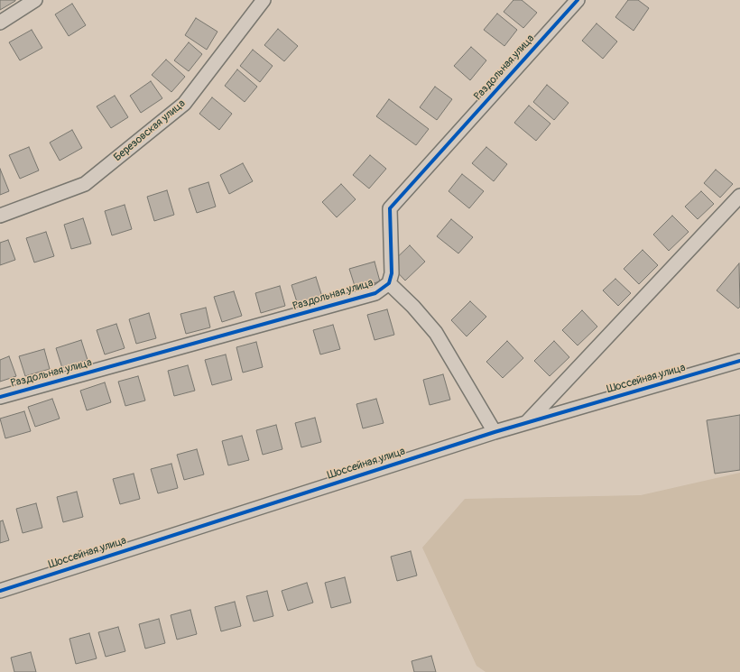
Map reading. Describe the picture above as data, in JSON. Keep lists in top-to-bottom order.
{
  "streets": {
    "street": ["Раздольная улица", "Березовская улица", "Шоссейная улица"]
  }
}
